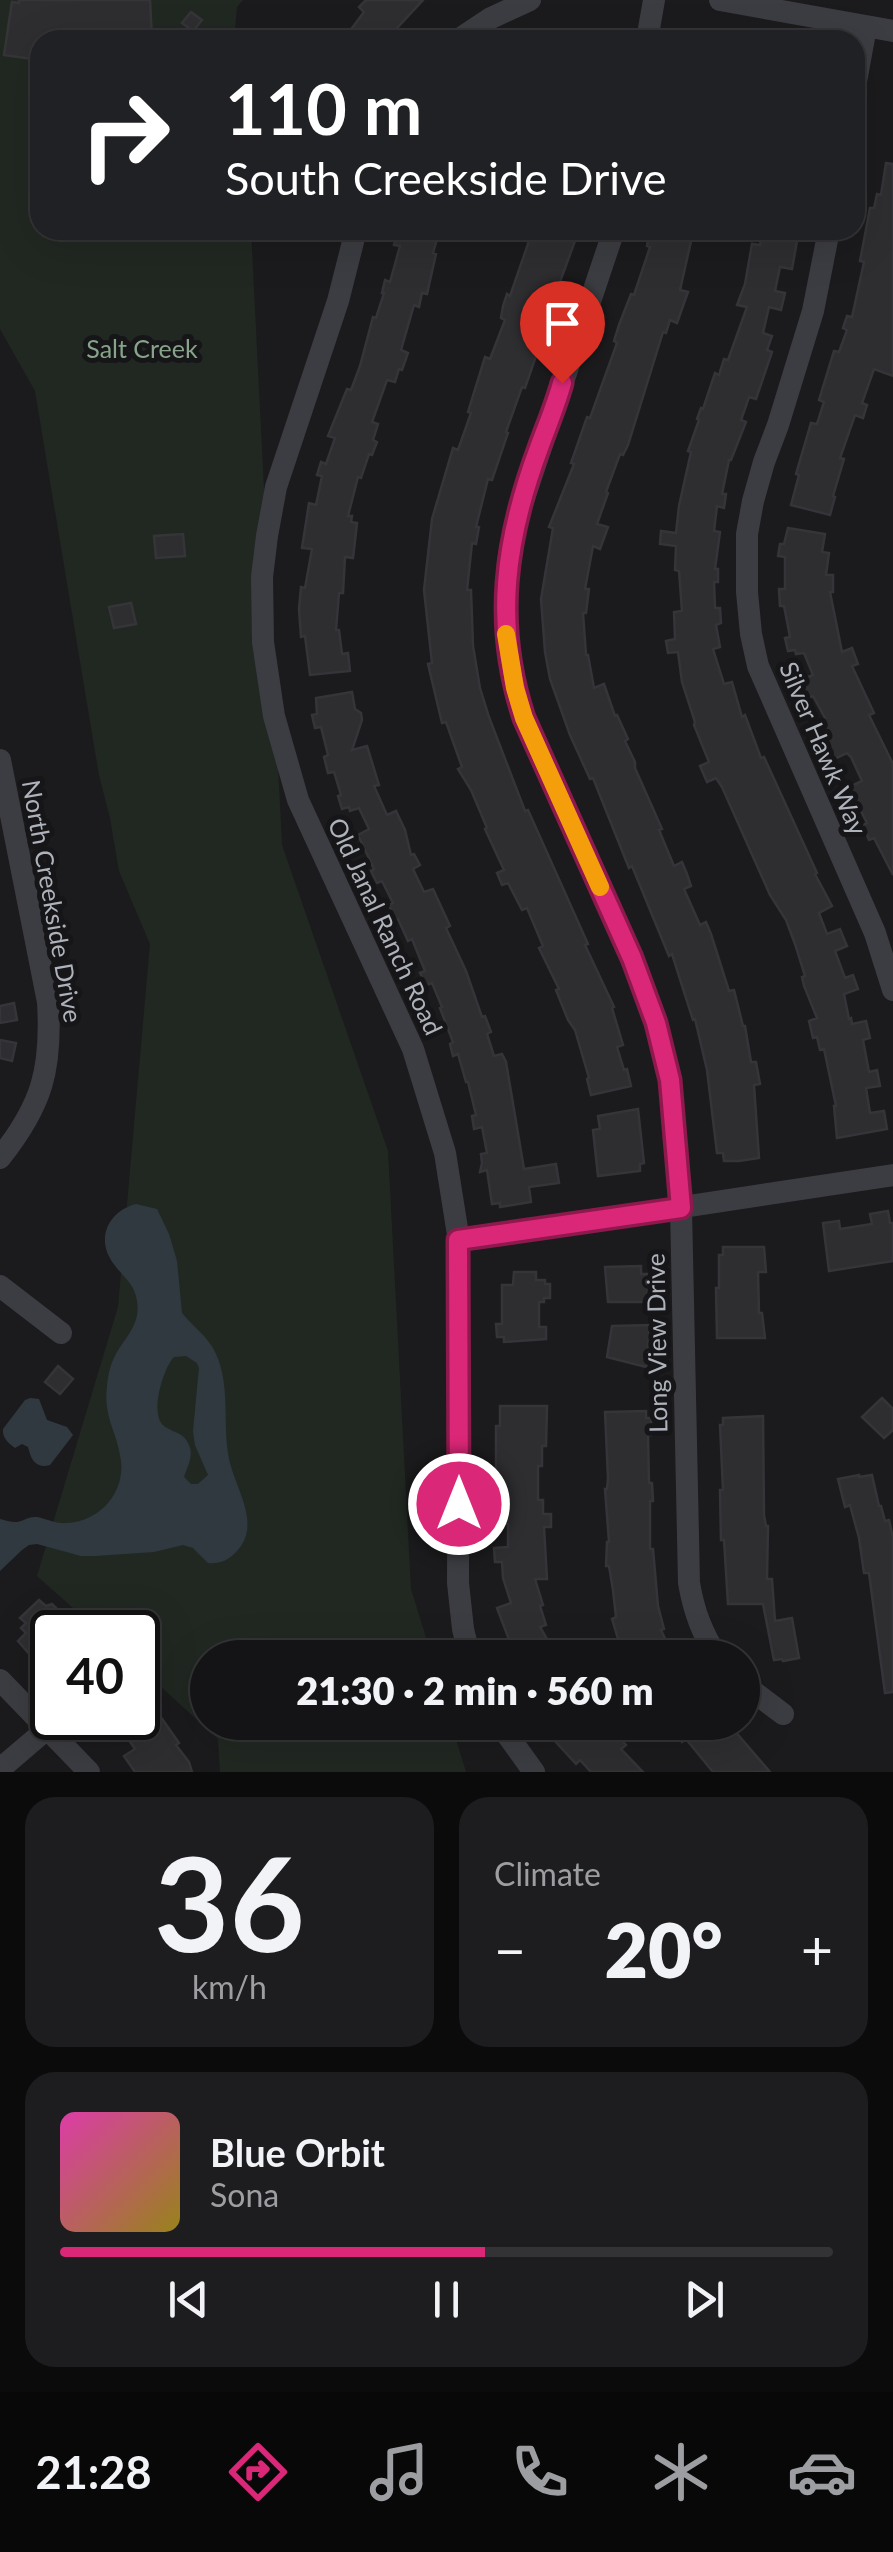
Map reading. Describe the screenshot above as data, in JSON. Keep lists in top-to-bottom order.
{
  "streets": {
    "street": [
      "Silver Hawk Way",
      "North Creekside Drive",
      "Old Janal Ranch Road",
      "Long View Drive"
    ]
  },
  "parks": ["Salt Creek"],
  "page": {
    "turn": ["110 m", "South Creekside Drive"],
    "limit": "40",
    "trip": "21:30 · 2 min · 560 m",
    "tile": [
      ["36", "km/h"],
      "Climate"
    ],
    "heat": ["−", "20°", "+"],
    "song": ["Blue Orbit", "Sona"],
    "tabs": "21:28"
  }
}
